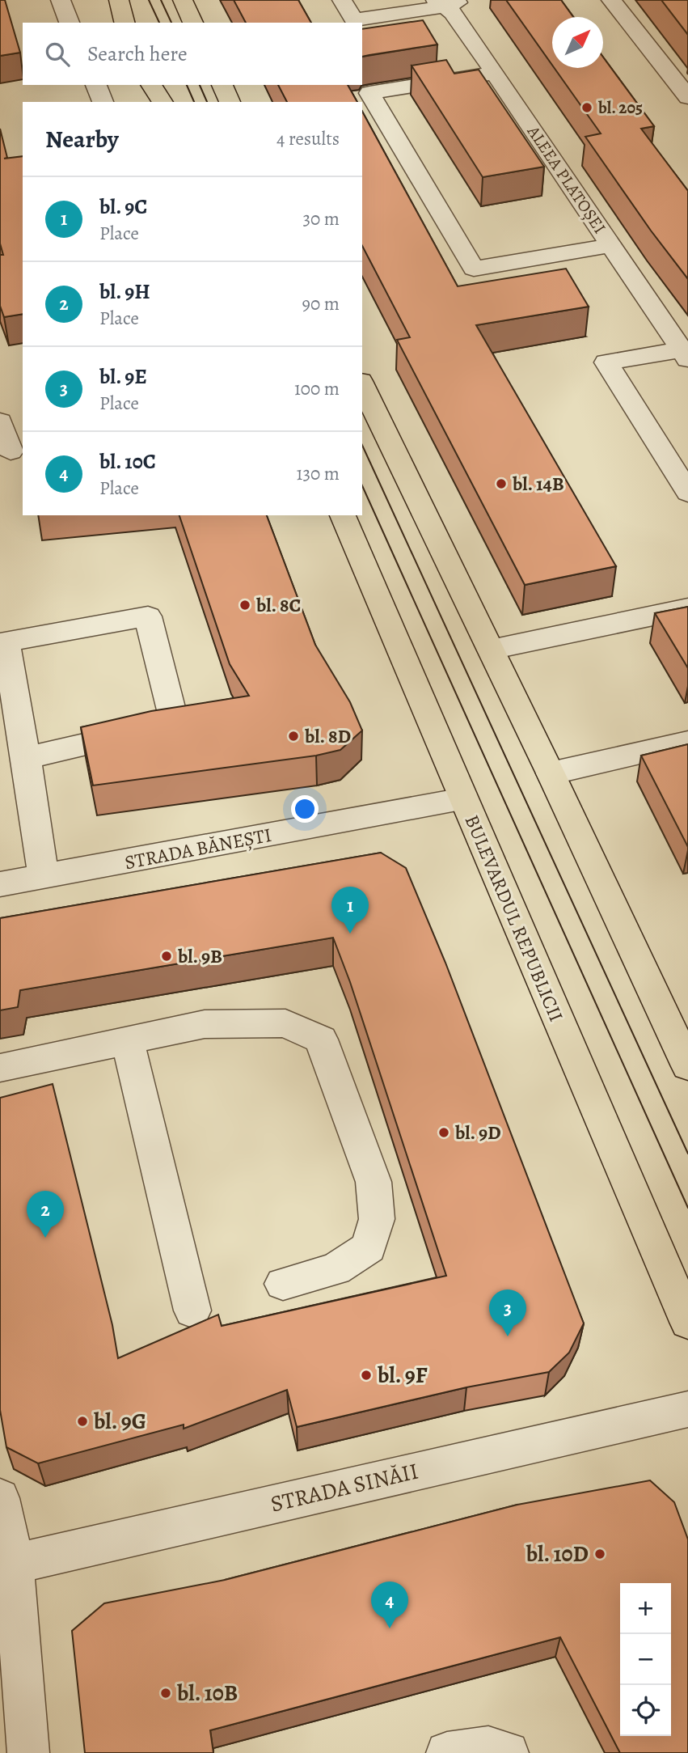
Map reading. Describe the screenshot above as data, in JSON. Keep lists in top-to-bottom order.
{
  "streets": {
    "main road": ["BULEVARDUL REPUBLICII"],
    "street": ["ALEEA PLATOȘEI", "STRADA BĂNEȘTI", "STRADA SINĂII"]
  },
  "crossings": [
    ["STRADA BĂNEȘTI", "BULEVARDUL REPUBLICII"]
  ],
  "places": [
    "bl. 205",
    "bl. 14B",
    "bl. 8C",
    "bl. 8D",
    "bl. 9B",
    "bl. 9D",
    "bl. 9F",
    "bl. 9G",
    "bl. 10D",
    "bl. 10B"
  ],
  "north": "top right",
  "page": {
    "search": "Search here",
    "heading": ["Nearby", "4 results"],
    "list": [
      {
        "mark": "1",
        "name": "bl. 9C",
        "note": "Place",
        "value": "30 m"
      },
      {
        "mark": "2",
        "name": "bl. 9H",
        "note": "Place",
        "value": "90 m"
      },
      {
        "mark": "3",
        "name": "bl. 9E",
        "note": "Place",
        "value": "100 m"
      },
      {
        "mark": "4",
        "name": "bl. 10C",
        "note": "Place",
        "value": "130 m"
      }
    ],
    "pins": [
      "1",
      "2",
      "3",
      "4"
    ],
    "map_buttons": ["+", "−"]
  }
}
